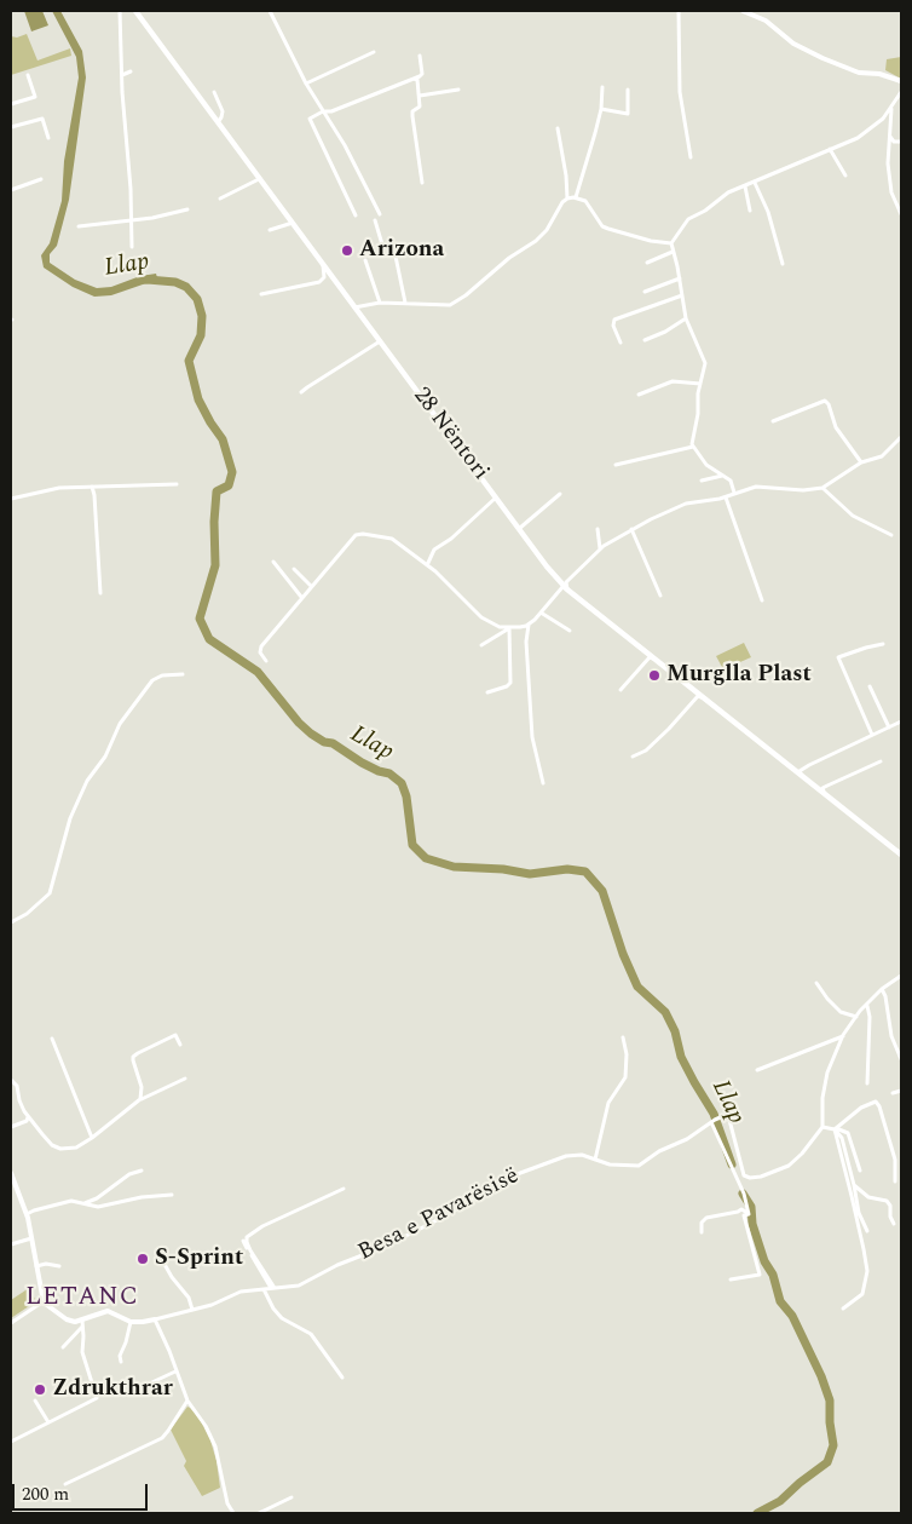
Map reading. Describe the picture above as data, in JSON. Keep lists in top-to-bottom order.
{
  "streets": {
    "main road": ["28 Nëntori"],
    "street": ["Besa e Pavarësisë"]
  },
  "districts": ["LETANC"],
  "water": ["Llap"],
  "places": [
    "Arizona",
    "Murglla Plast",
    "S-Sprint",
    "Zdrukthrar"
  ],
  "scale_bar": "200 m"
}
